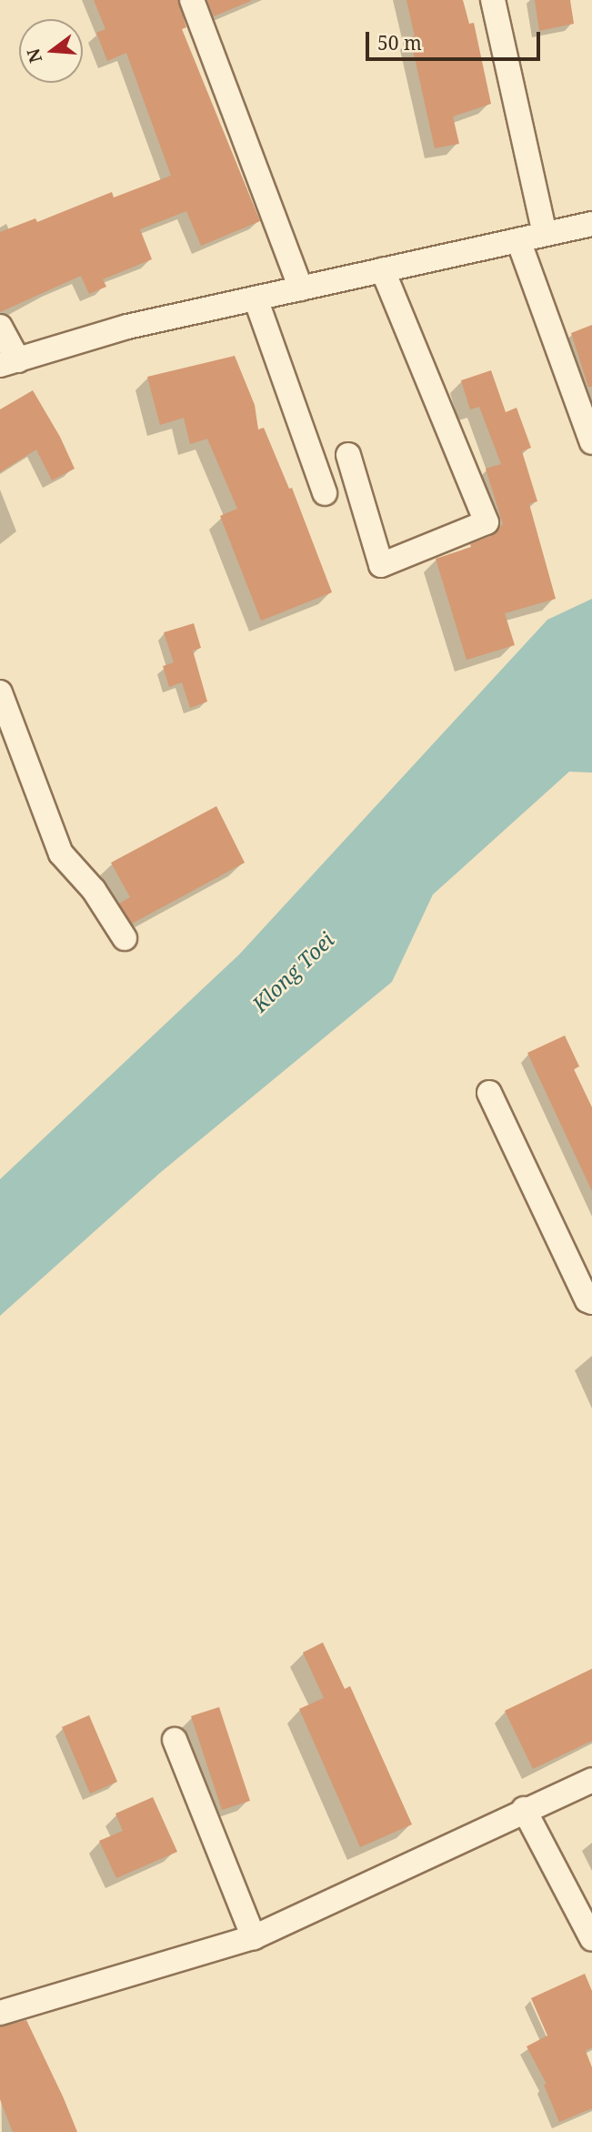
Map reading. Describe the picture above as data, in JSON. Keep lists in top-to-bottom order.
{
  "water": ["Klong Toei"],
  "scale_bar": "50 m",
  "north": "left"
}
